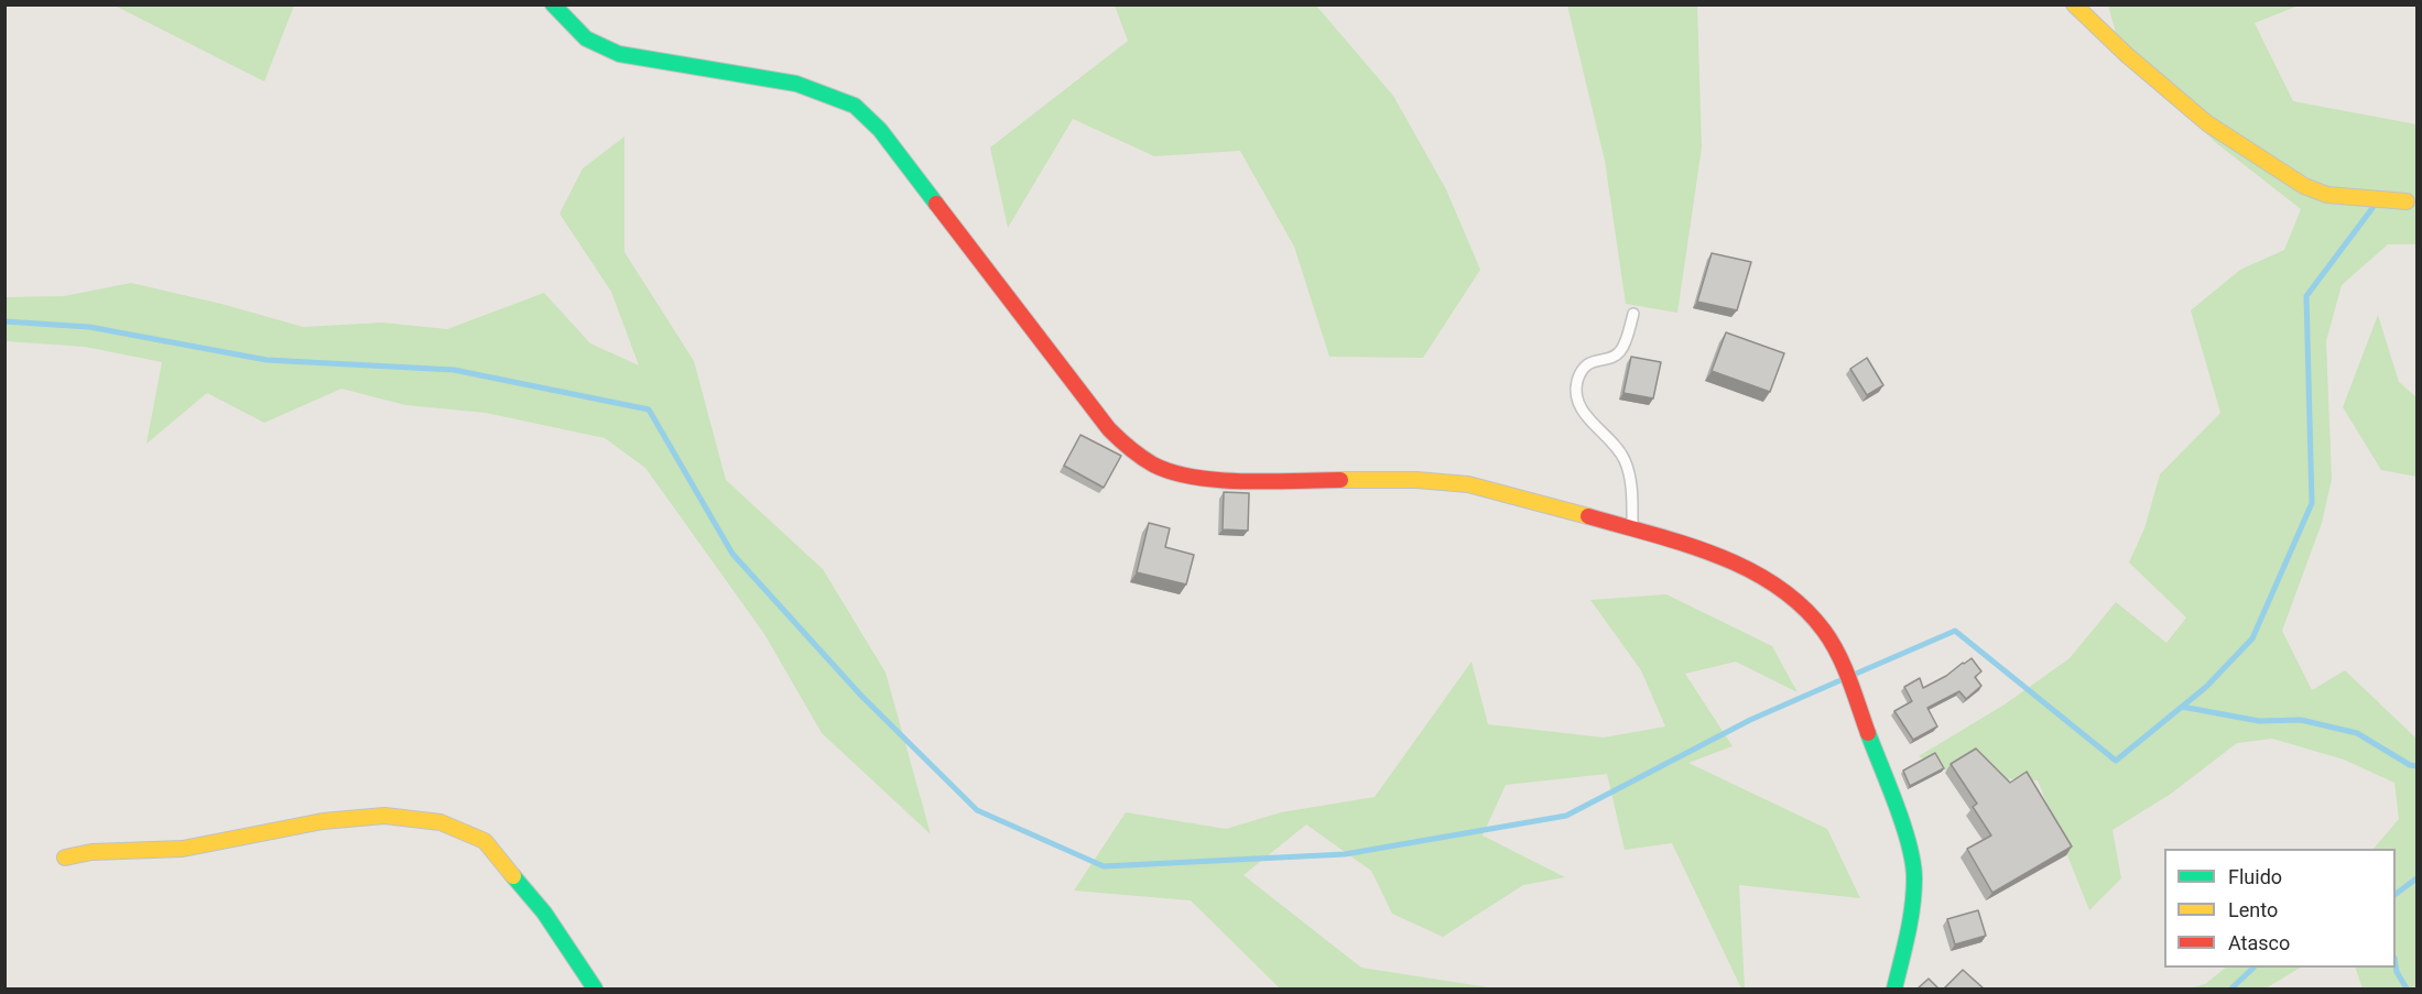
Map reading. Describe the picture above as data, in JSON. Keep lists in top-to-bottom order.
{
  "legend": ["Fluido", "Lento", "Atasco"]
}
